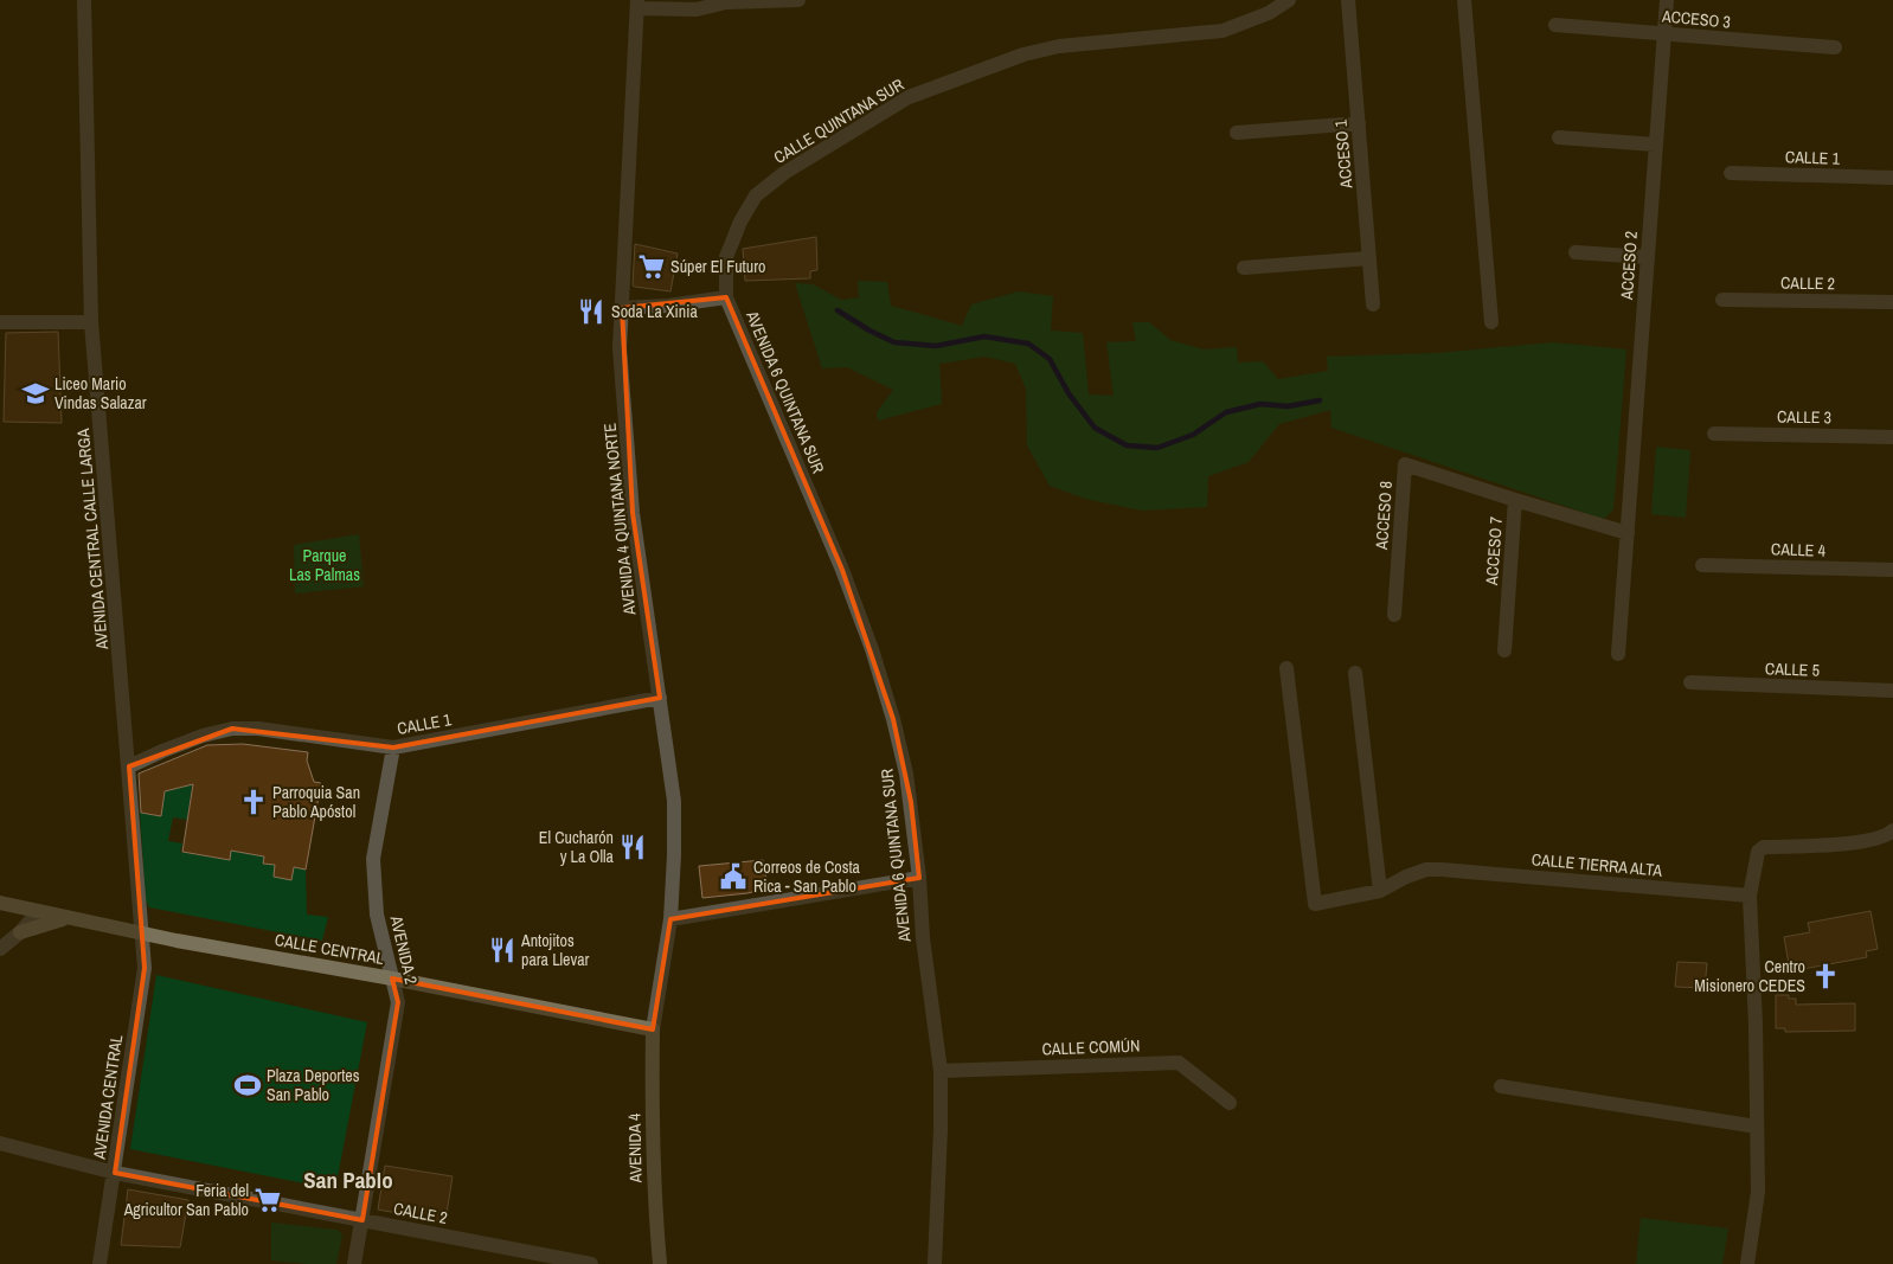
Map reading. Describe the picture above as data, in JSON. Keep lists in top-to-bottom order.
{
  "streets": {
    "main road": ["CALLE CENTRAL", "AVENIDA 4"],
    "street": [
      "ACCESO 3",
      "CALLE QUINTANA SUR",
      "ACCESO 1",
      "CALLE 1",
      "ACCESO 2",
      "CALLE 2",
      "AVENIDA 6 QUINTANA SUR",
      "CALLE 3",
      "ACCESO 8",
      "AVENIDA 4 QUINTANA NORTE",
      "AVENIDA CENTRAL CALLE LARGA",
      "CALLE 4",
      "ACCESO 7",
      "CALLE 5",
      "CALLE TIERRA ALTA",
      "AVENIDA 2",
      "CALLE COMÚN",
      "AVENIDA CENTRAL"
    ]
  },
  "crossings": [
    ["ACCESO 3", "ACCESO 2"],
    ["CALLE QUINTANA SUR", "AVENIDA 6 QUINTANA SUR"],
    ["CALLE 1", "AVENIDA 4 QUINTANA NORTE"],
    ["CALLE 1", "AVENIDA CENTRAL CALLE LARGA"],
    ["CALLE 1", "AVENIDA 2"],
    ["ACCESO 2", "ACCESO 7"],
    ["CALLE 2", "AVENIDA 2"],
    ["CALLE 2", "AVENIDA CENTRAL"],
    ["AVENIDA 6 QUINTANA SUR", "CALLE COMÚN"],
    ["ACCESO 8", "ACCESO 7"],
    ["AVENIDA 4 QUINTANA NORTE", "CALLE CENTRAL"],
    ["AVENIDA 4 QUINTANA NORTE", "AVENIDA 4"],
    ["AVENIDA CENTRAL CALLE LARGA", "CALLE CENTRAL"],
    ["AVENIDA CENTRAL CALLE LARGA", "AVENIDA CENTRAL"],
    ["CALLE CENTRAL", "AVENIDA 2"],
    ["CALLE CENTRAL", "AVENIDA CENTRAL"],
    ["CALLE CENTRAL", "AVENIDA 4"]
  ],
  "districts": ["San Pablo"],
  "parks": ["Parque Las Palmas"],
  "places": {
    "supermarket": ["Súper El Futuro", "Feria del Agricultor San Pablo"],
    "restaurant": ["Soda La Xinia", "El Cucharón y La Olla", "Antojitos para Llevar"],
    "school or university": ["Liceo Mario Vindas Salazar"],
    "church": ["Parroquia San Pablo Apóstol", "Centro Misionero CEDES"],
    "public building": ["Correos de Costa Rica - San Pablo"],
    "sports": ["Plaza Deportes San Pablo"]
  }
}
